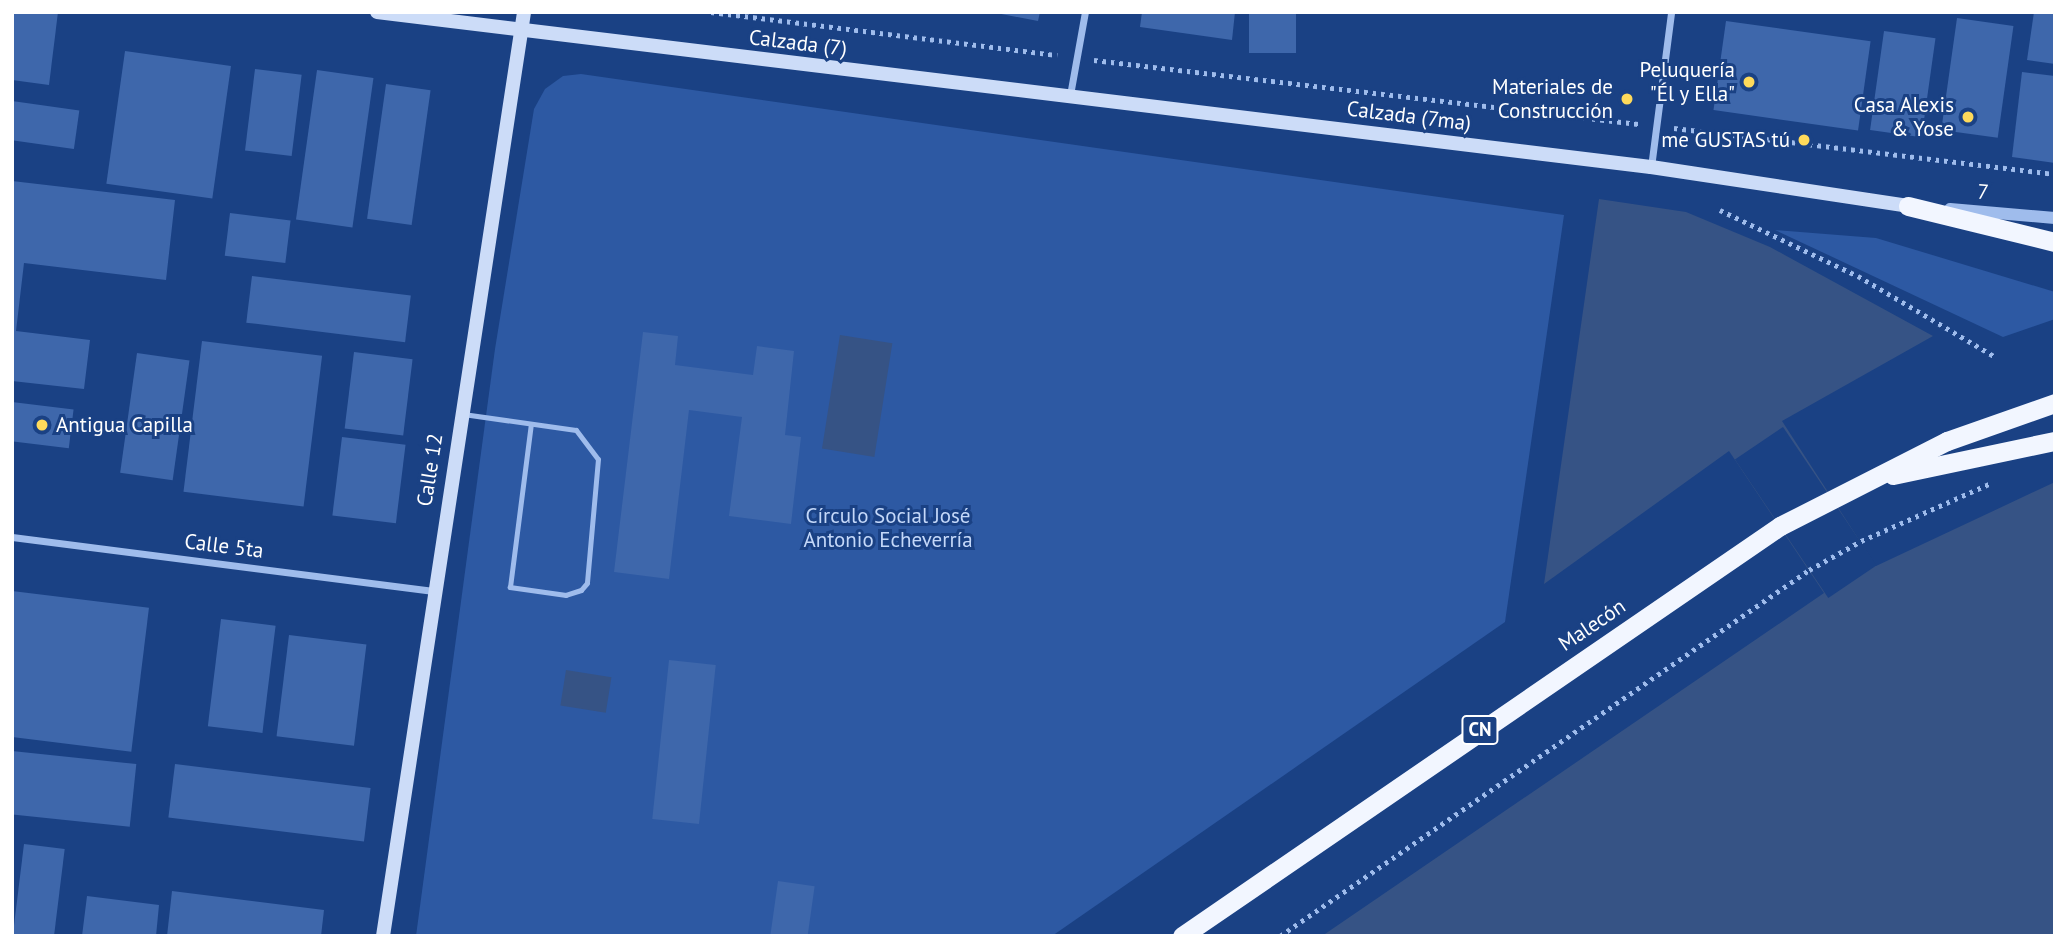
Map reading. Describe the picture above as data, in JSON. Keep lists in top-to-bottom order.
{
  "streets": {
    "highway": ["Malecón", "CN"],
    "main road": ["Calzada (7)", "Calzada (7ma)", "Calle 12"],
    "street": ["7", "Calle 5ta"]
  },
  "crossings": [
    ["Calzada (7)", "Calzada (7ma)"],
    ["Calzada (7)", "Calle 12"],
    ["Calzada (7ma)", "7"],
    ["Calle 12", "Calle 5ta"]
  ],
  "parks": ["Círculo Social José Antonio Echeverría"],
  "places": [
    "Peluquería \"Él y Ella\"",
    "Materiales de Construcción",
    "Casa Alexis & Yose",
    "me GUSTAS tú",
    "Antigua Capilla"
  ]
}
